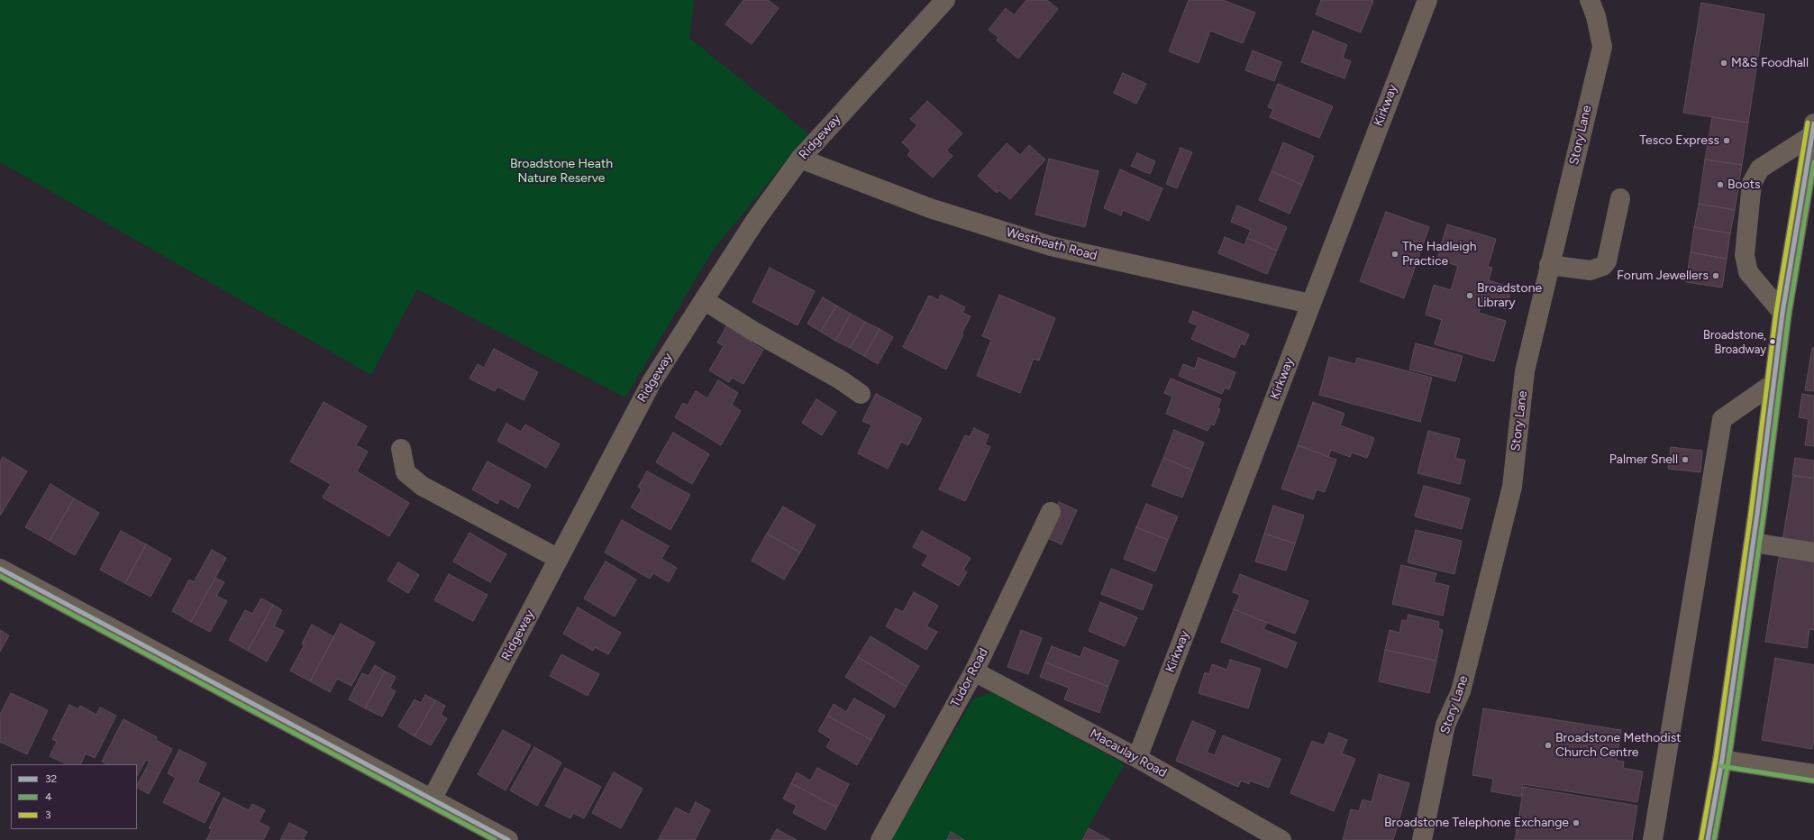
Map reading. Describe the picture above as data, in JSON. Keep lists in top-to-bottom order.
{
  "streets": {
    "street": [
      "Kirkway",
      "Story Lane",
      "Ridgeway",
      "Westheath Road",
      "Tudor Road",
      "Macaulay Road"
    ]
  },
  "crossings": [
    ["Kirkway", "Westheath Road"],
    ["Kirkway", "Macaulay Road"],
    ["Ridgeway", "Westheath Road"],
    ["Tudor Road", "Macaulay Road"]
  ],
  "parks": ["Broadstone Heath Nature Reserve"],
  "places": [
    "M&S Foodhall",
    "Tesco Express",
    "Boots",
    "The Hadleigh Practice",
    "Forum Jewellers",
    "Broadstone Library",
    "Broadstone, Broadway",
    "Palmer Snell",
    "Broadstone Methodist Church Centre",
    "Broadstone Telephone Exchange"
  ],
  "lines": ["transit line 3", "transit line 32", "transit line 4"],
  "legend": ["32", "4", "3"]
}
